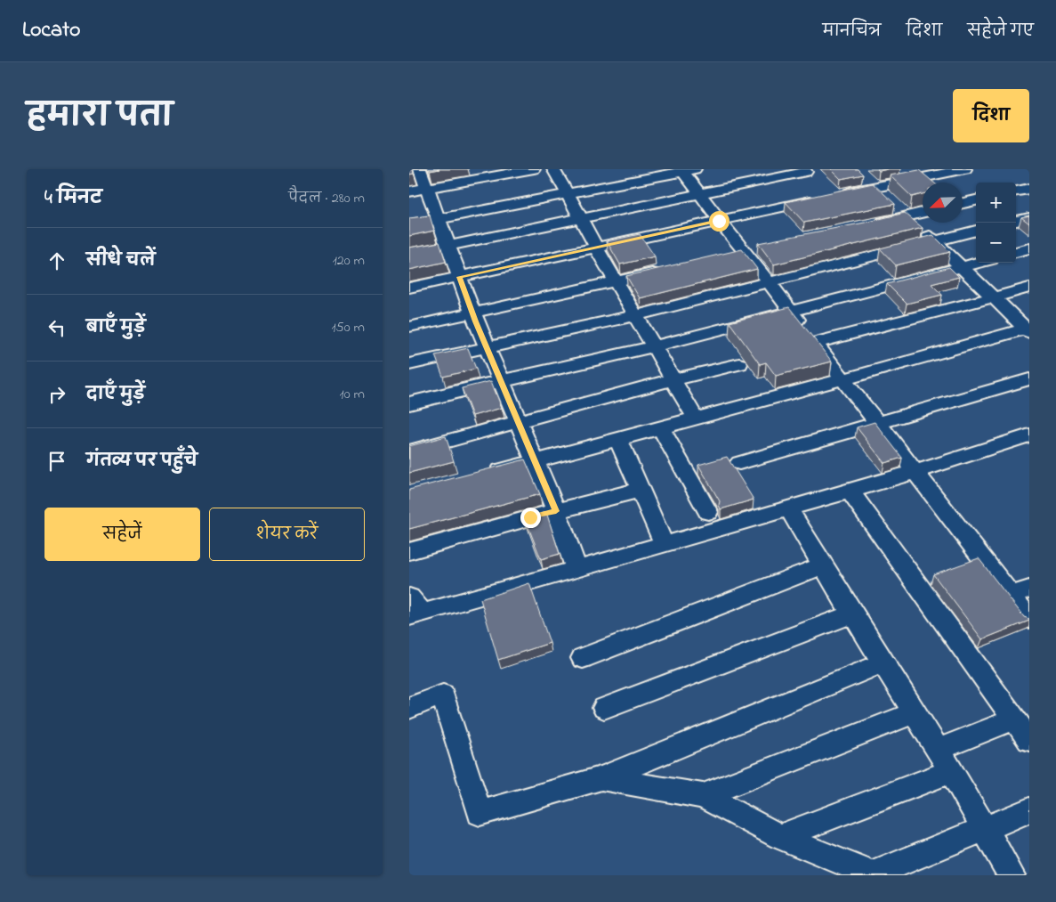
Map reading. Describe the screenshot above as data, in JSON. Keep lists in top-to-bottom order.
{
  "north": "bottom left",
  "page": {
    "header": "Locato",
    "nav": ["मानचित्र", "दिशा", "सहेजे गए"],
    "title": "हमारा पता",
    "buttons": [
      "दिशा",
      ["सहेजें", "शेयर करें"]
    ],
    "heading": ["4 मिनट", "पैदल · 280 m"],
    "map_buttons": ["+", "−"],
    "list": [
      ["सीधे चलें", "120 m"],
      ["बाएँ मुड़ें", "150 m"],
      ["दाएँ मुड़ें", "10 m"],
      "गंतव्य पर पहुँचे"
    ]
  }
}
